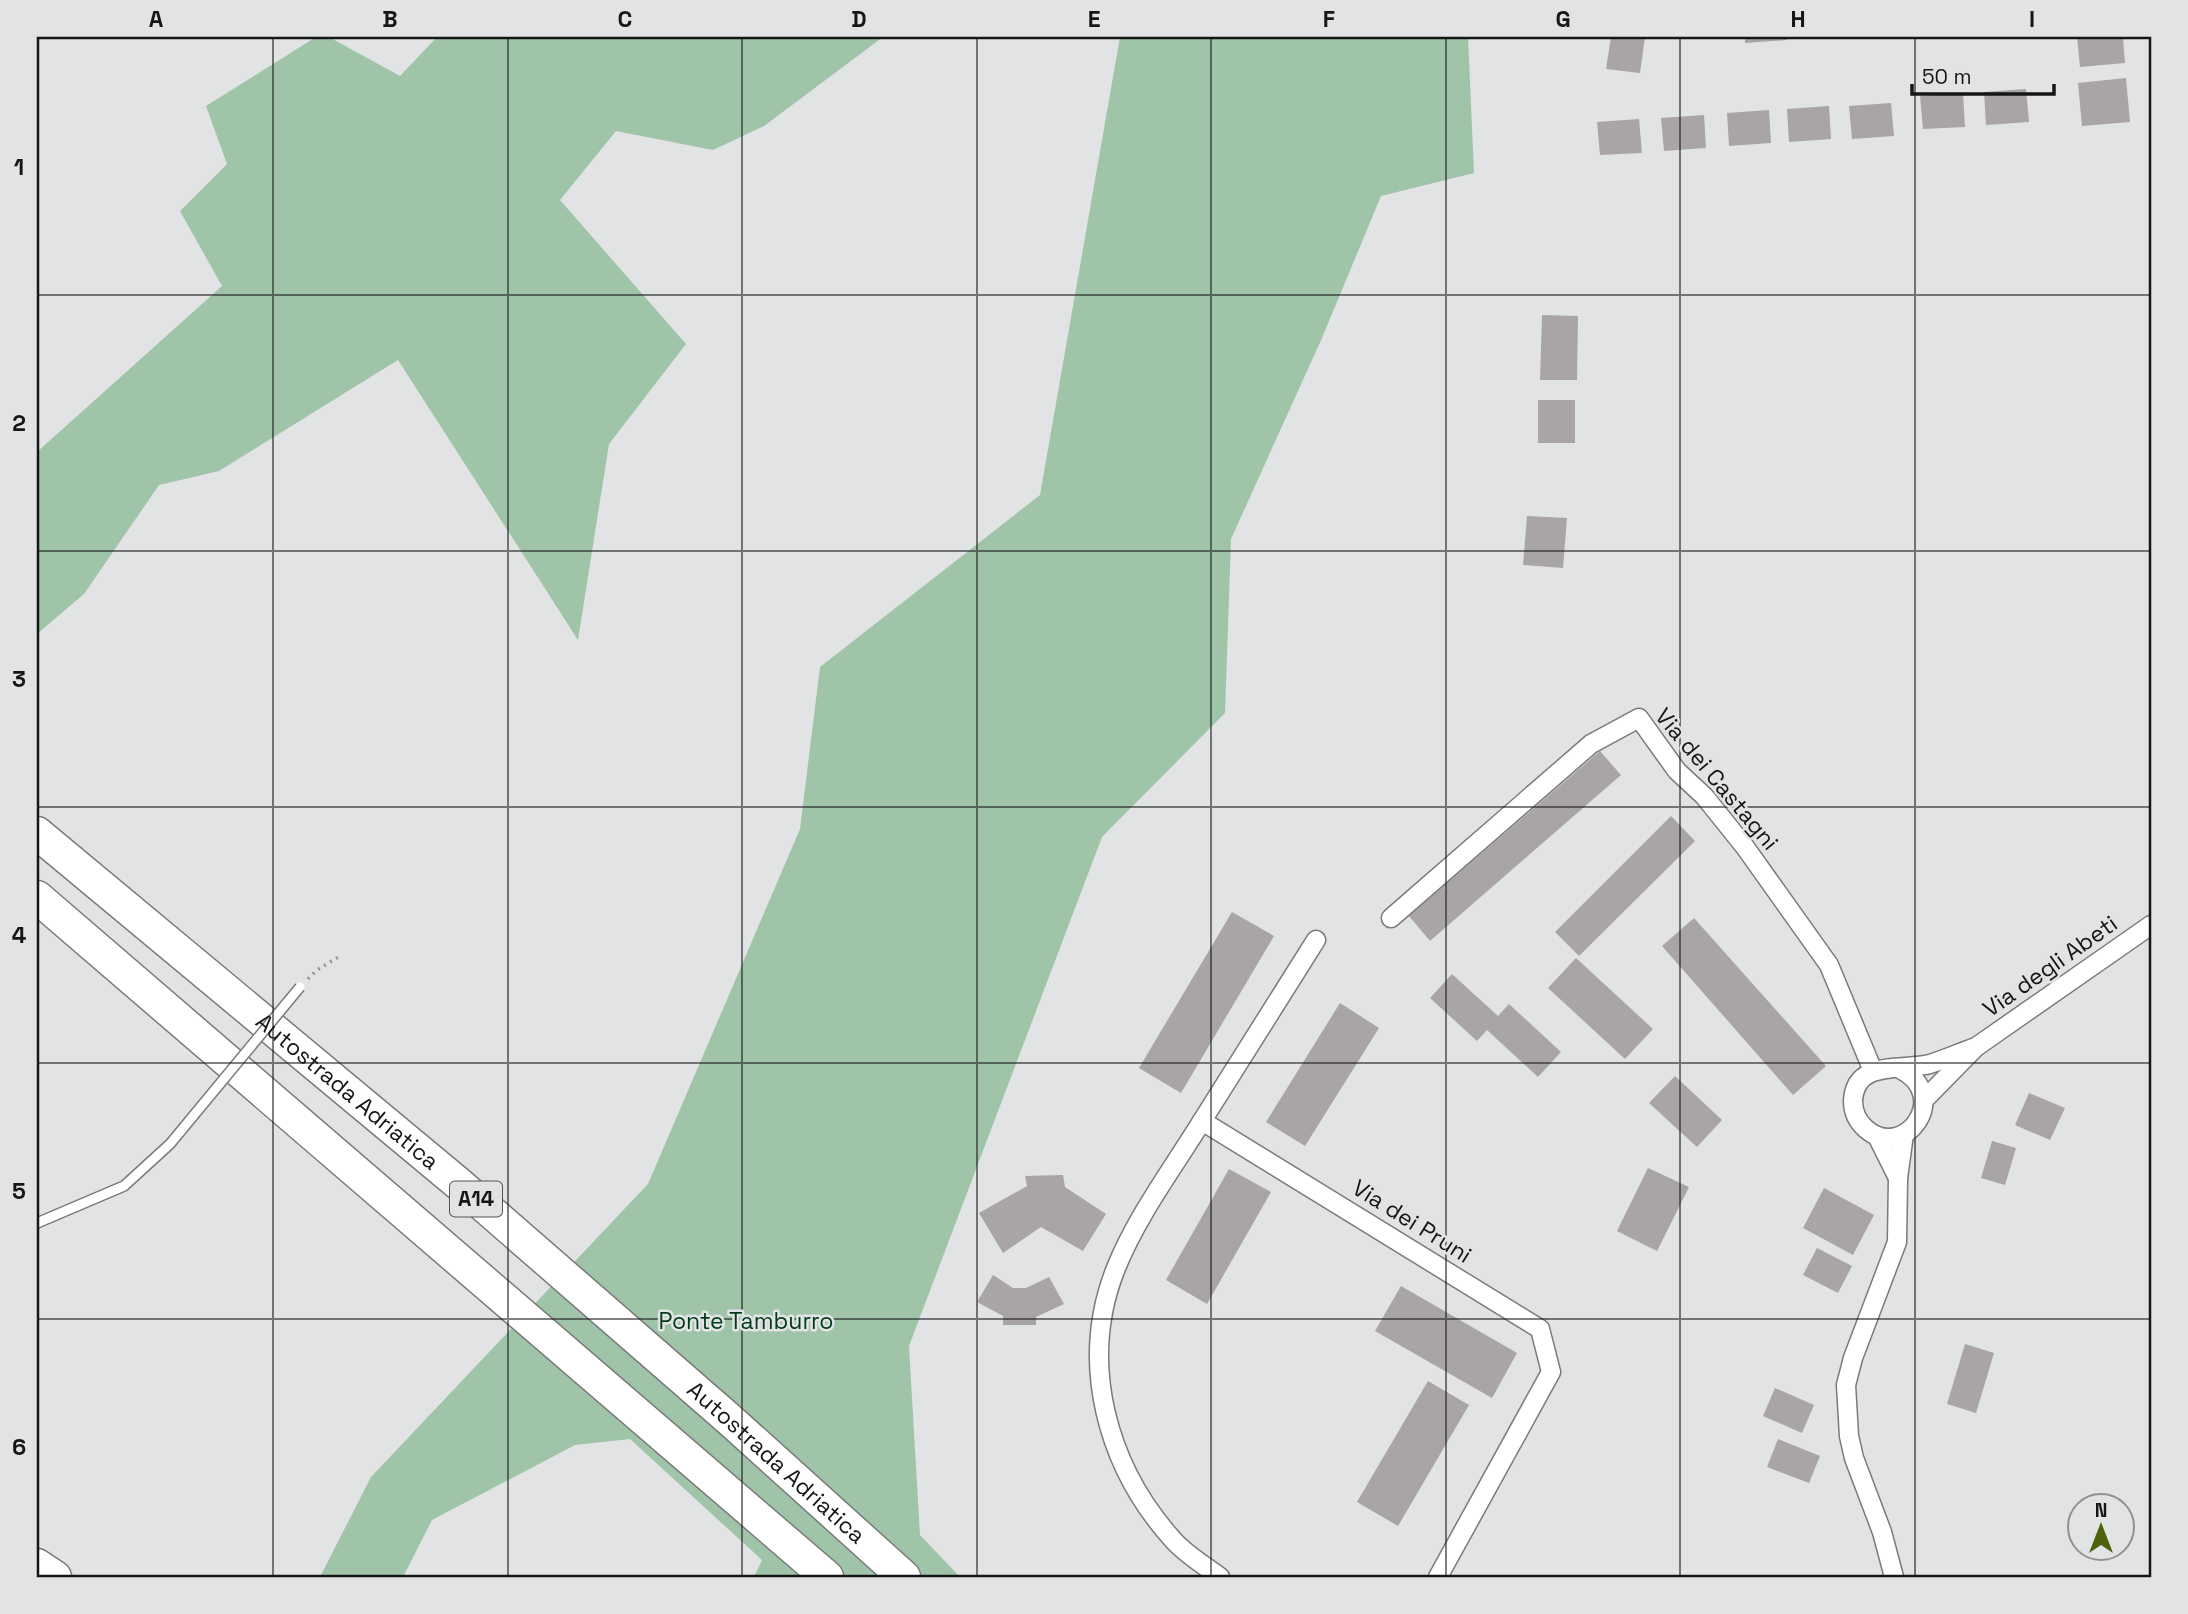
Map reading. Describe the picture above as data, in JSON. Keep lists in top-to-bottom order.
{
  "streets": {
    "highway": ["Autostrada Adriatica", "A14"],
    "street": ["Via dei Castagni", "Via degli Abeti", "Via dei Pruni"]
  },
  "crossings": [
    ["Via dei Castagni", "Via degli Abeti"]
  ],
  "parks": ["Ponte Tamburro"],
  "scale_bar": "50 m",
  "north": "top",
  "grid": {
    "columns": [
      "A",
      "B",
      "C",
      "D",
      "E",
      "F",
      "G",
      "H",
      "I"
    ],
    "rows": [
      "1",
      "2",
      "3",
      "4",
      "5",
      "6"
    ]
  }
}
